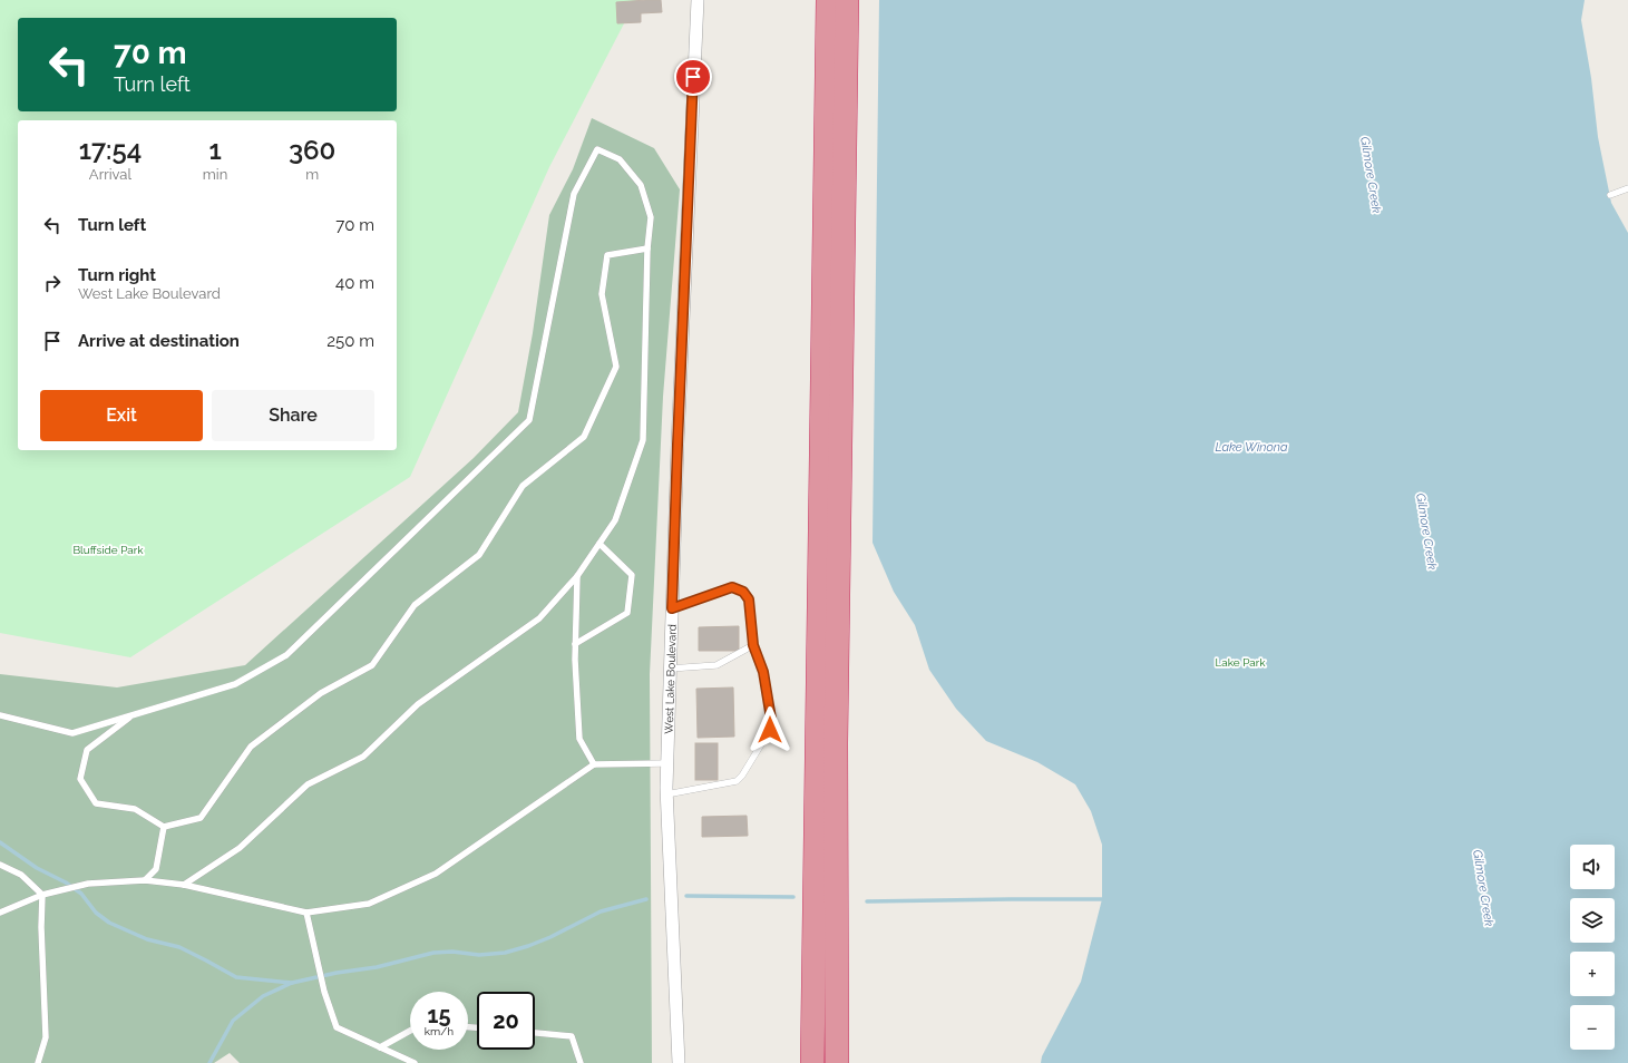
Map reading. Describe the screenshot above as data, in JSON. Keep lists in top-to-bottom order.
{
  "streets": {
    "street": ["West Lake Boulevard"]
  },
  "water": ["Gilmore Creek", "Lake Winona"],
  "parks": ["Bluffside Park", "Lake Park"],
  "page": {
    "turn": ["70 m", "Turn left"],
    "eta": [
      "17:54",
      "Arrival",
      "1",
      "min",
      "360",
      "m"
    ],
    "list": [
      {
        "name": "Turn left",
        "value": "70 m"
      },
      {
        "name": "Turn right",
        "note": "West Lake Boulevard",
        "value": "40 m"
      },
      {
        "name": "Arrive at destination",
        "value": "250 m"
      }
    ],
    "buttons": ["Exit", "Share"],
    "map_buttons": ["+", "−"],
    "speed": "15 km/h",
    "limit": "20"
  }
}
